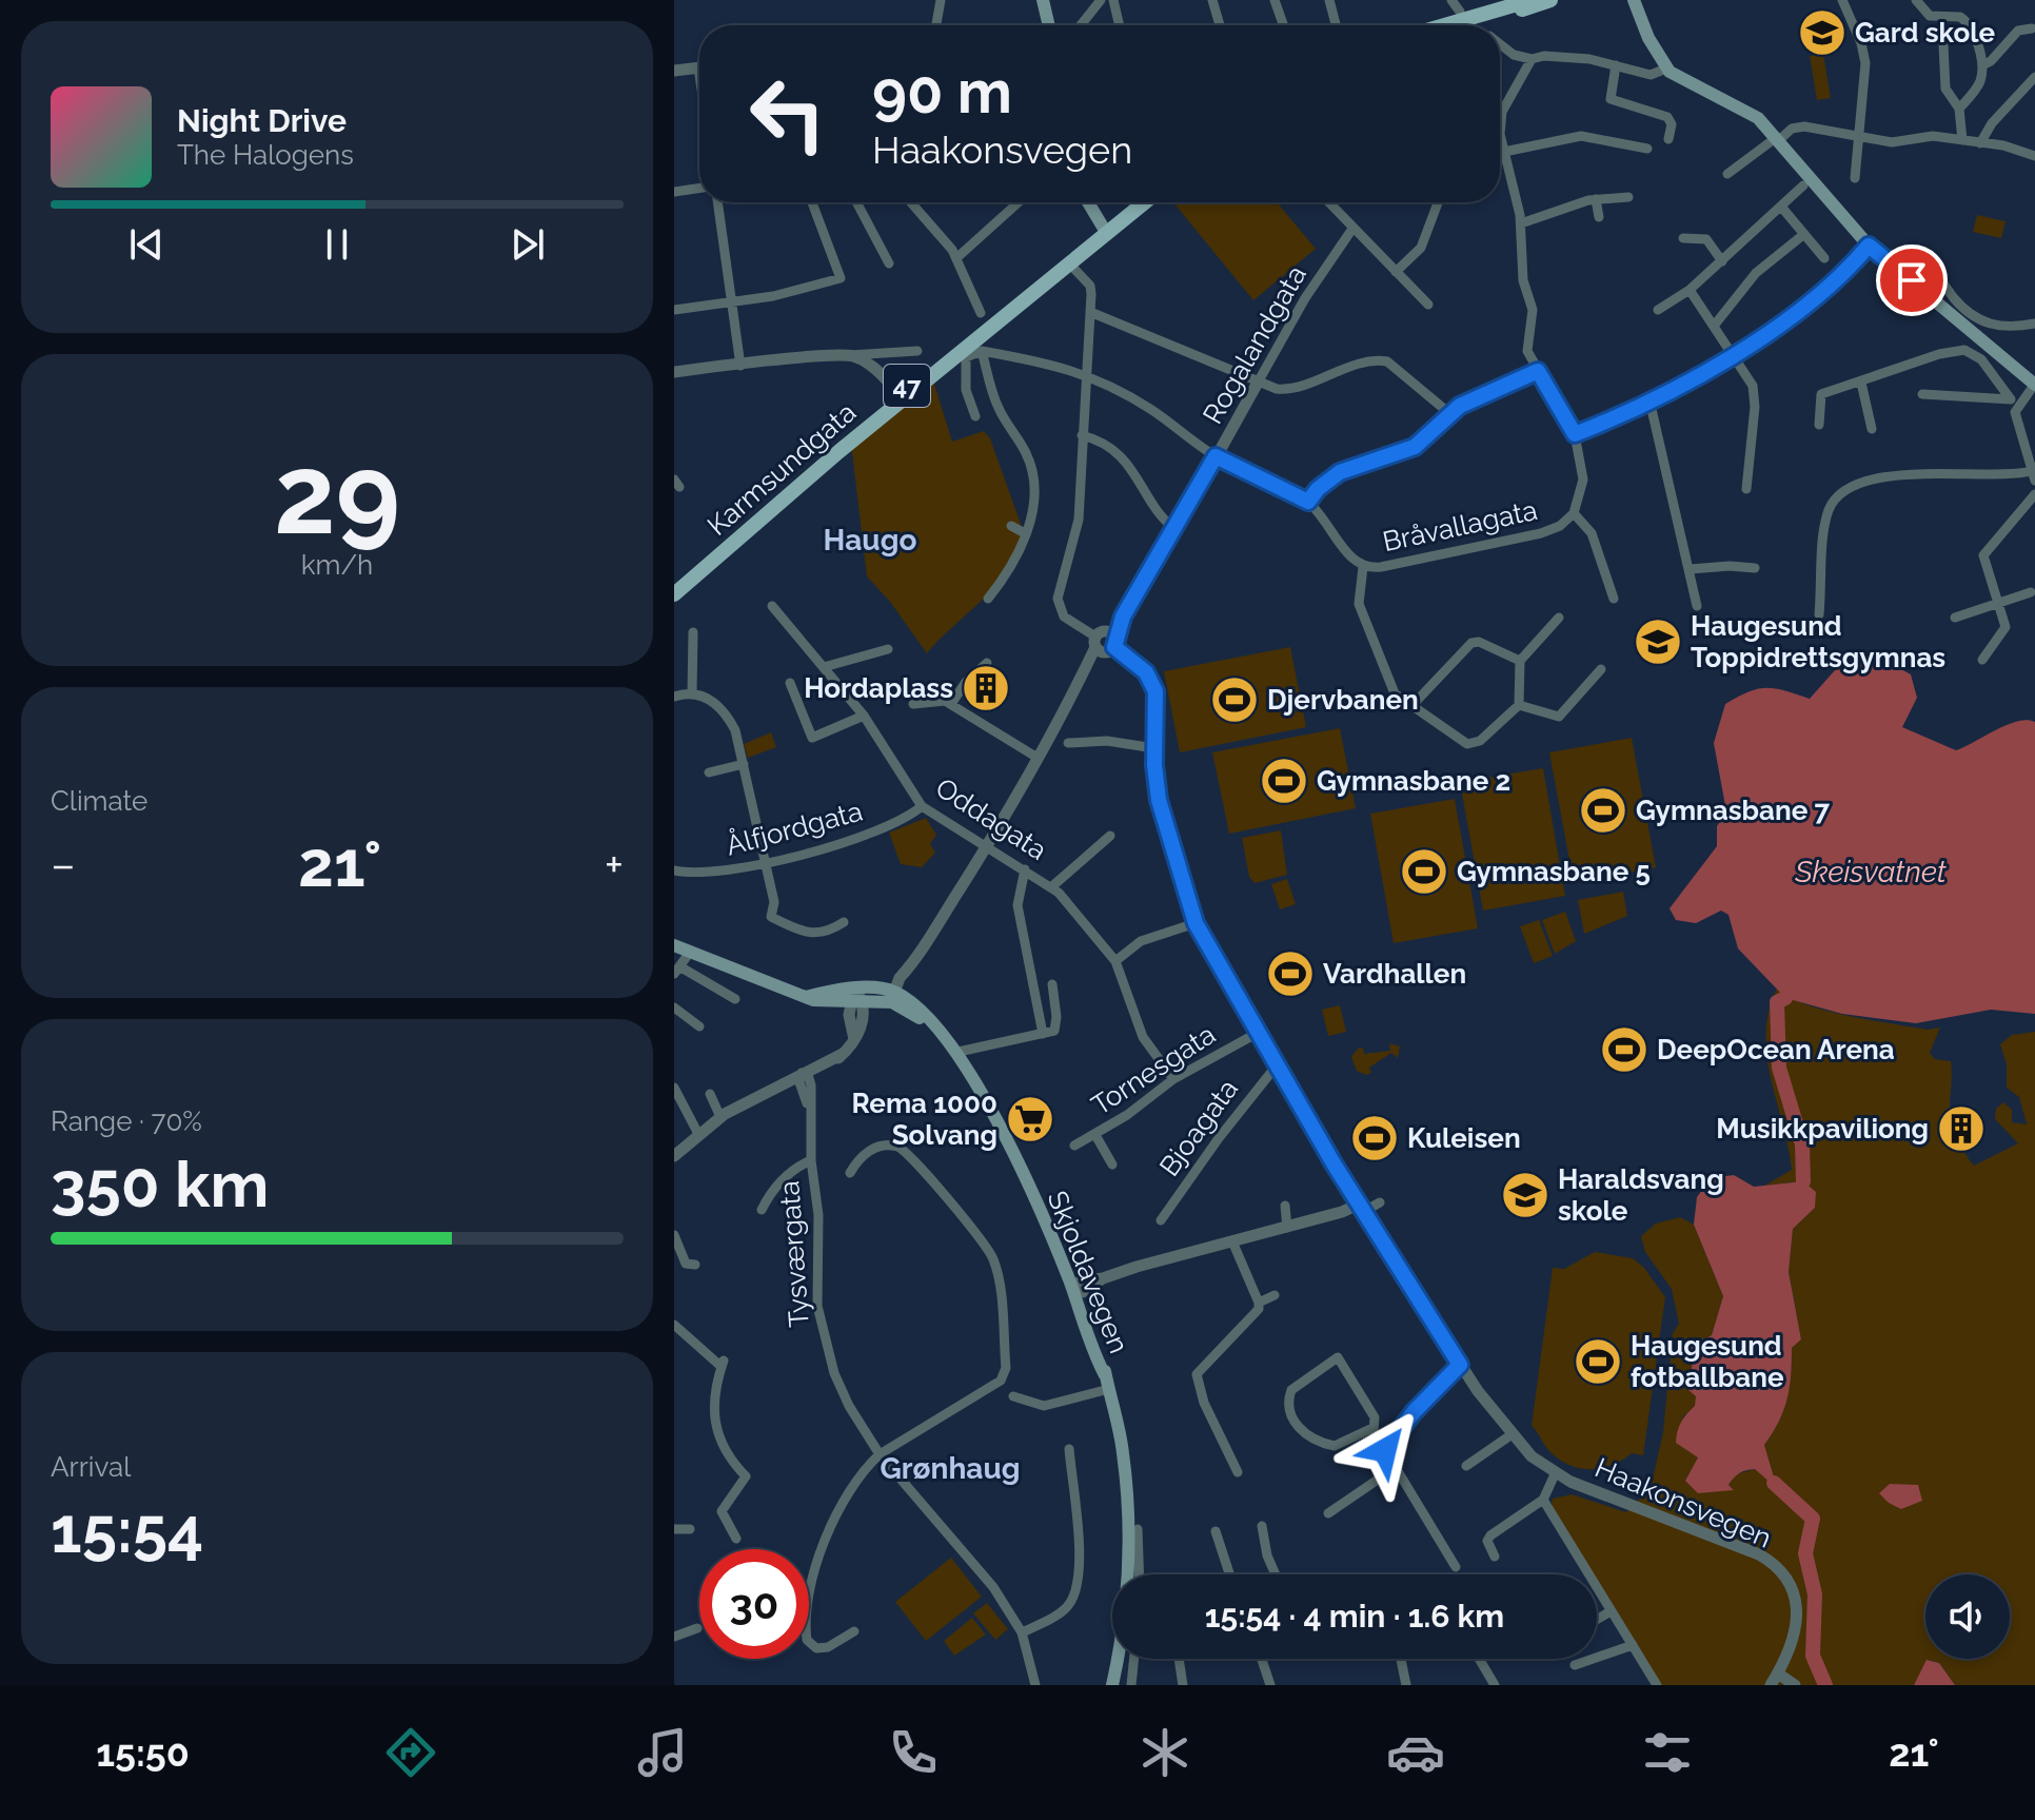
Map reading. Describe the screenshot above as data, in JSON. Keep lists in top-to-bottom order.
{
  "streets": {
    "main road": ["47", "Karmsundgata", "Skjoldavegen"],
    "street": [
      "Rogalandgata",
      "Bråvallagata",
      "Oddagata",
      "Ålfjordgata",
      "Tornesgata",
      "Bjoagata",
      "Tysværgata",
      "Haakonsvegen"
    ]
  },
  "crossings": [
    ["Rogalandgata", "Bråvallagata"],
    ["Rogalandgata", "Haakonsvegen"],
    ["Oddagata", "Ålfjordgata"],
    ["Oddagata", "Tornesgata"],
    ["Tornesgata", "Haakonsvegen"],
    ["Bjoagata", "Haakonsvegen"]
  ],
  "districts": ["Haugo", "Grønhaug"],
  "water": ["Skeisvatnet"],
  "places": {
    "school or university": ["Gard skole", "Haugesund Toppidrettsgymnas", "Haraldsvang skole"],
    "building": ["Hordaplass", "Musikkpaviliong"],
    "sports": [
      "Djervbanen",
      "Gymnasbane 2",
      "Gymnasbane 7",
      "Gymnasbane 5",
      "Vardhallen",
      "DeepOcean Arena",
      "Kuleisen",
      "Haugesund fotballbane"
    ],
    "supermarket": ["Rema 1000 Solvang"]
  },
  "page": {
    "turn": ["90 m", "Haakonsvegen"],
    "song": ["Night Drive", "The Halogens"],
    "tile": [
      ["29", "km/h"],
      "Climate",
      ["Range · 70%", "350 km"],
      ["Arrival", "15:54"]
    ],
    "heat": ["−", "21°", "+"],
    "limit": "30",
    "trip": "15:54 · 4 min · 1.6 km",
    "tabs": ["15:50", "21°"]
  }
}
